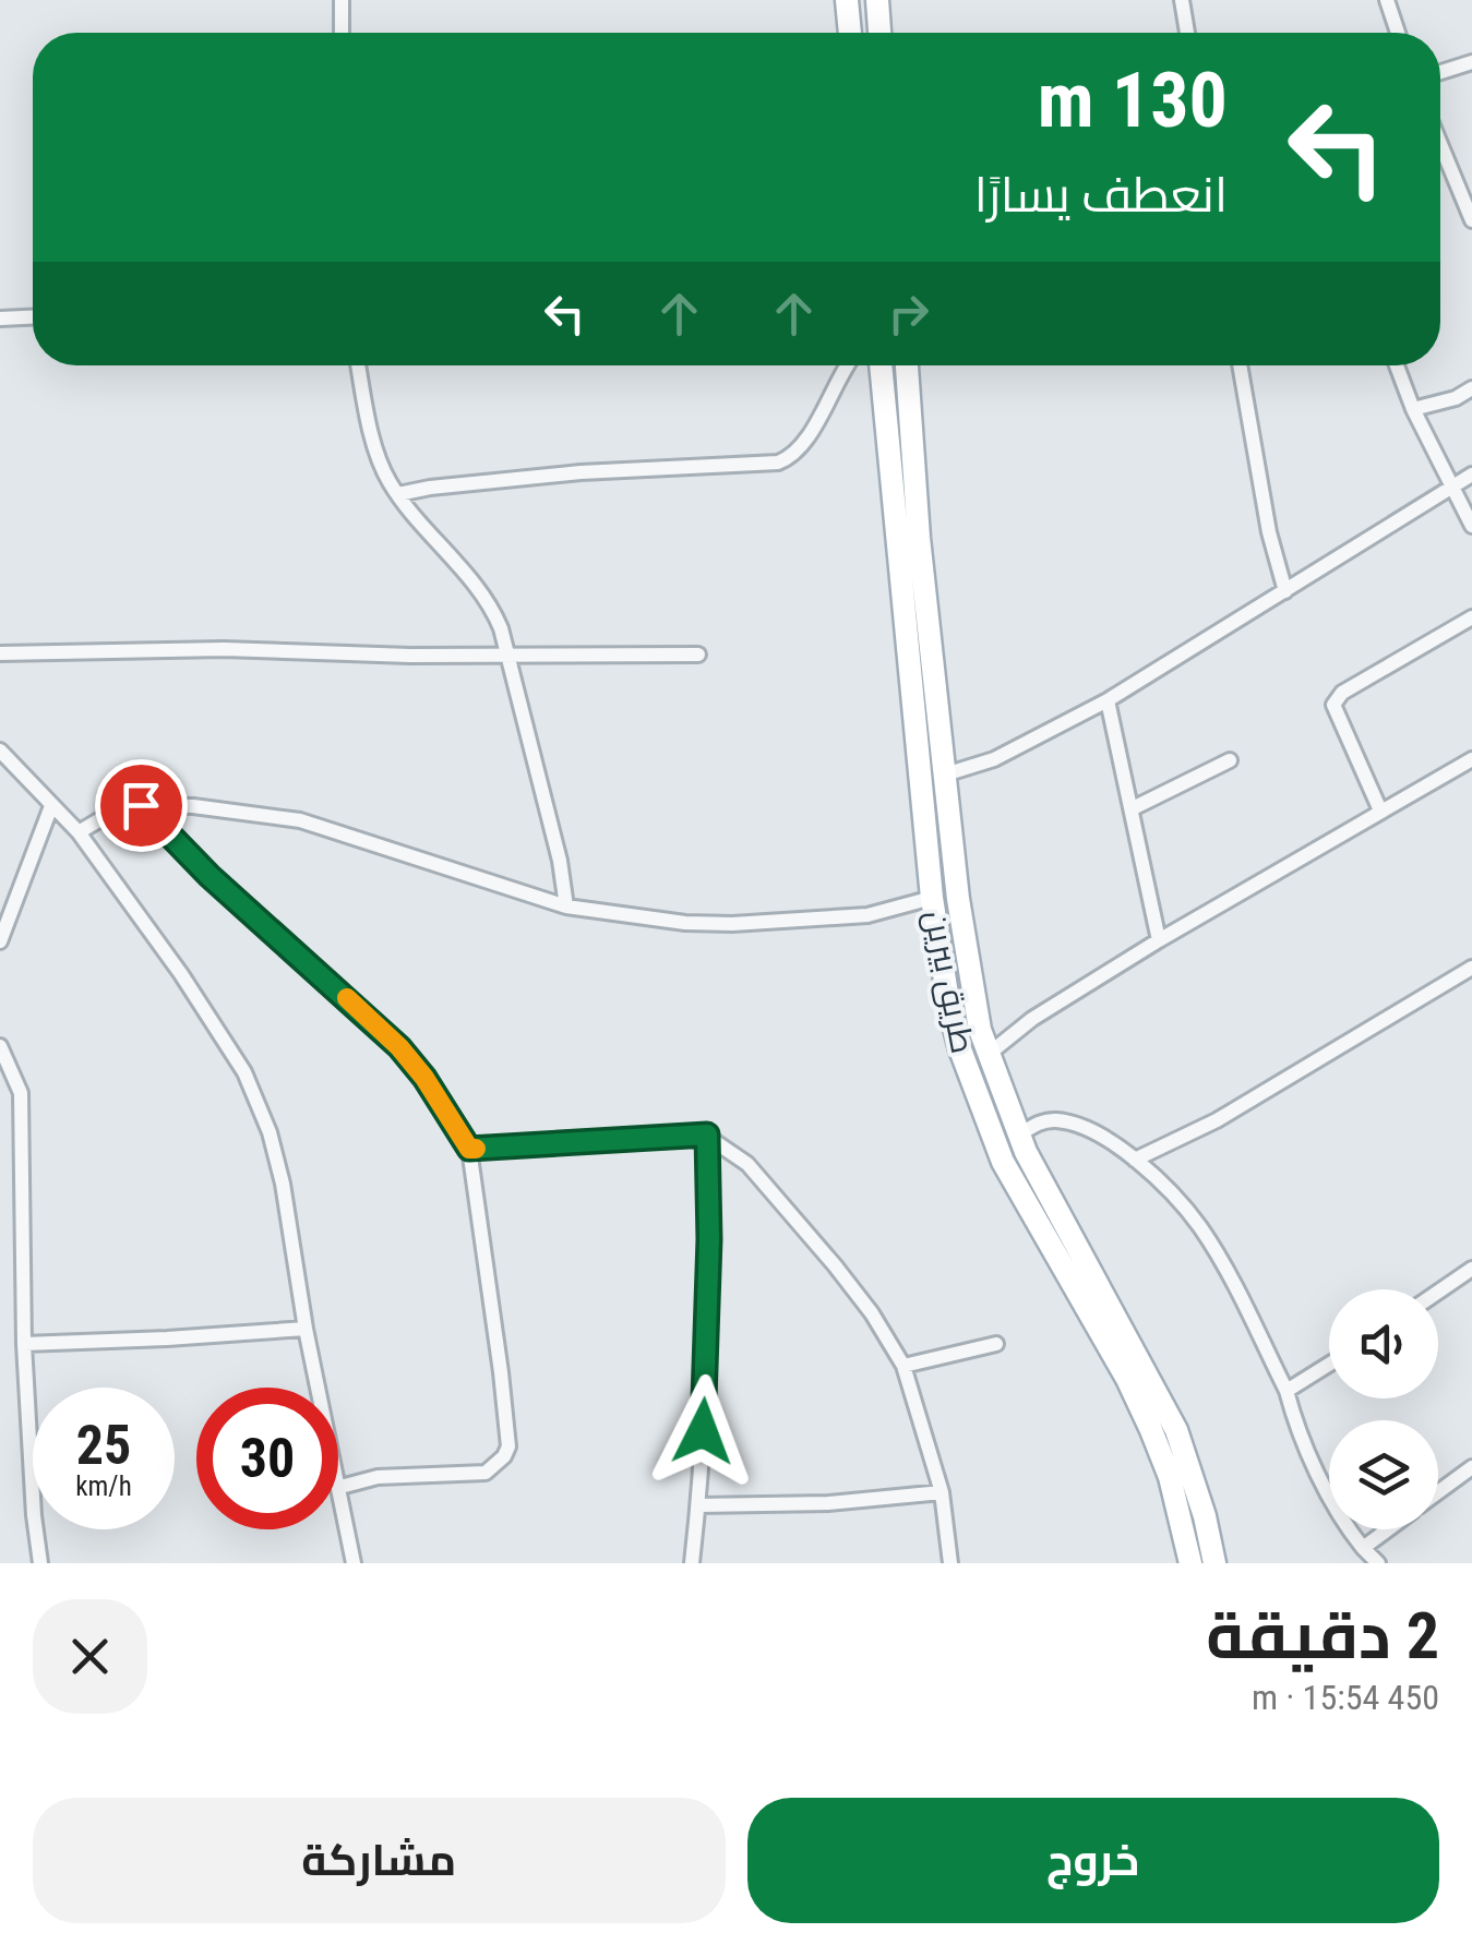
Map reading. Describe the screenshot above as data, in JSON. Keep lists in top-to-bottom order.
{
  "streets": {
    "main road": ["طريق بيرين"]
  },
  "page": {
    "turn": ["130 m", "انعطف يسارًا"],
    "speed": "25 km/h",
    "limit": "30",
    "heading": ["2 دقيقة", "450 m · 15:54"],
    "buttons": ["خروج", "مشاركة"]
  }
}
